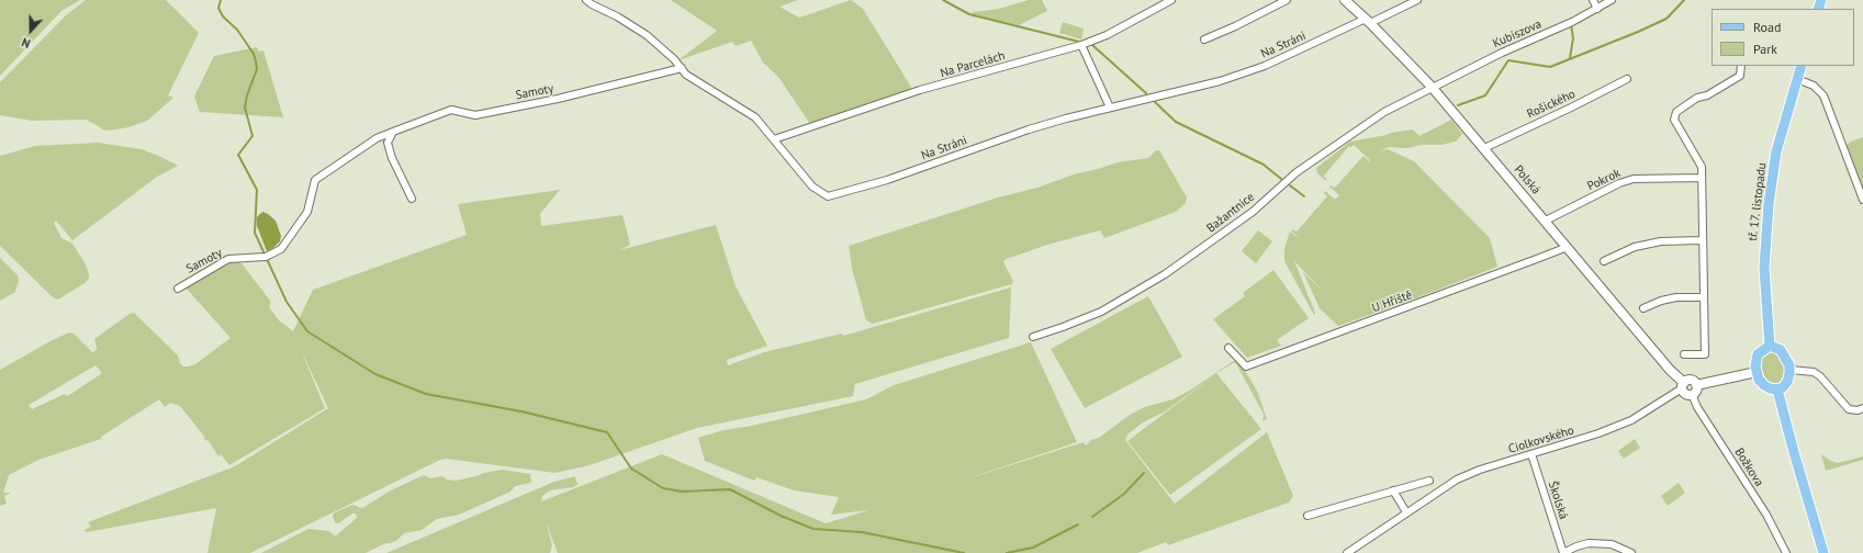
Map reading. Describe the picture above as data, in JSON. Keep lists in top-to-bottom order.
{
  "streets": {
    "main road": ["tř. 17. listopadu"],
    "street": [
      "Kubiszova",
      "Na Stráni",
      "Na Parcelách",
      "Samoty",
      "Rošického",
      "Polská",
      "Pokrok",
      "Bažantnice",
      "U Hřiště",
      "Ciolkovského",
      "Božkova",
      "Školská"
    ]
  },
  "crossings": [
    ["Kubiszova", "Polská"],
    ["Kubiszova", "Bažantnice"],
    ["Na Stráni", "Na Parcelách"],
    ["Na Stráni", "Samoty"],
    ["Na Stráni", "Polská"],
    ["Rošického", "Polská"],
    ["Polská", "Pokrok"],
    ["Polská", "Bažantnice"],
    ["Polská", "U Hřiště"],
    ["Polská", "Ciolkovského"],
    ["Ciolkovského", "Školská"]
  ],
  "legend": ["Road", "Park"],
  "north": "bottom"
}
